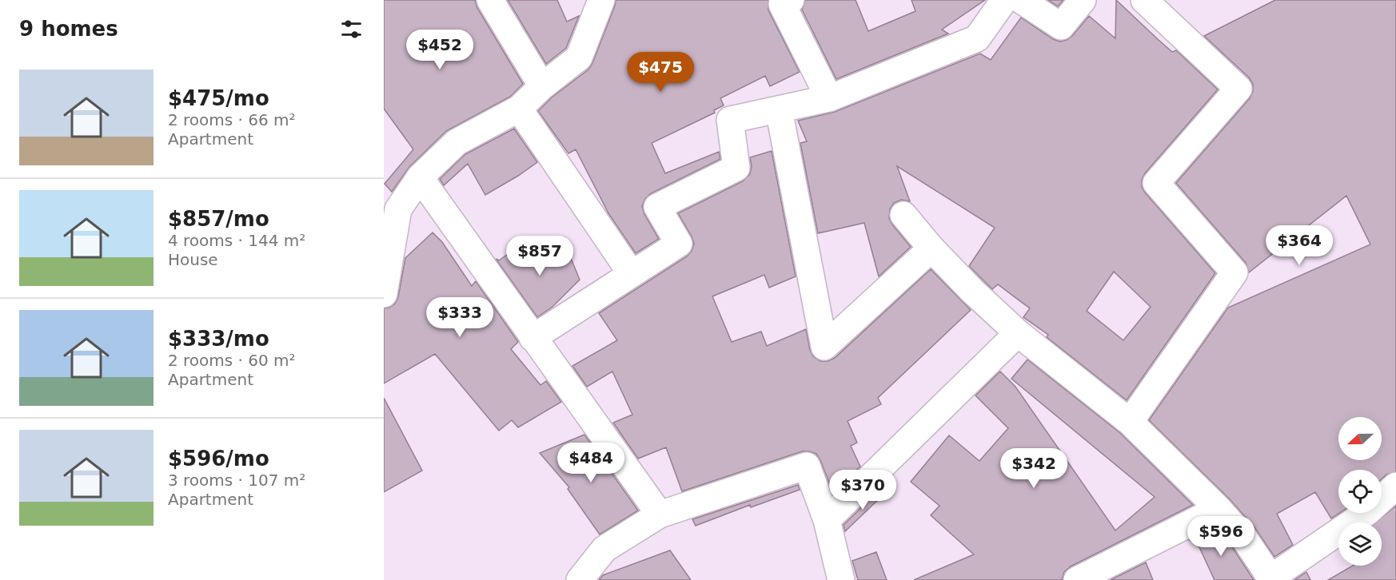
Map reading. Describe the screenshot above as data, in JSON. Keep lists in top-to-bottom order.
{
  "north": "left",
  "page": {
    "heading": "9 homes",
    "price": [
      "$452",
      "$475",
      "$364",
      "$857",
      "$333",
      "$484",
      "$342",
      "$370",
      "$596"
    ],
    "list": [
      {
        "name": "$475/mo",
        "note": "2 rooms · 66 m² · Apartment"
      },
      {
        "name": "$857/mo",
        "note": "4 rooms · 144 m² · House"
      },
      {
        "name": "$333/mo",
        "note": "2 rooms · 60 m² · Apartment"
      },
      {
        "name": "$596/mo",
        "note": "3 rooms · 107 m² · Apartment"
      }
    ]
  }
}
